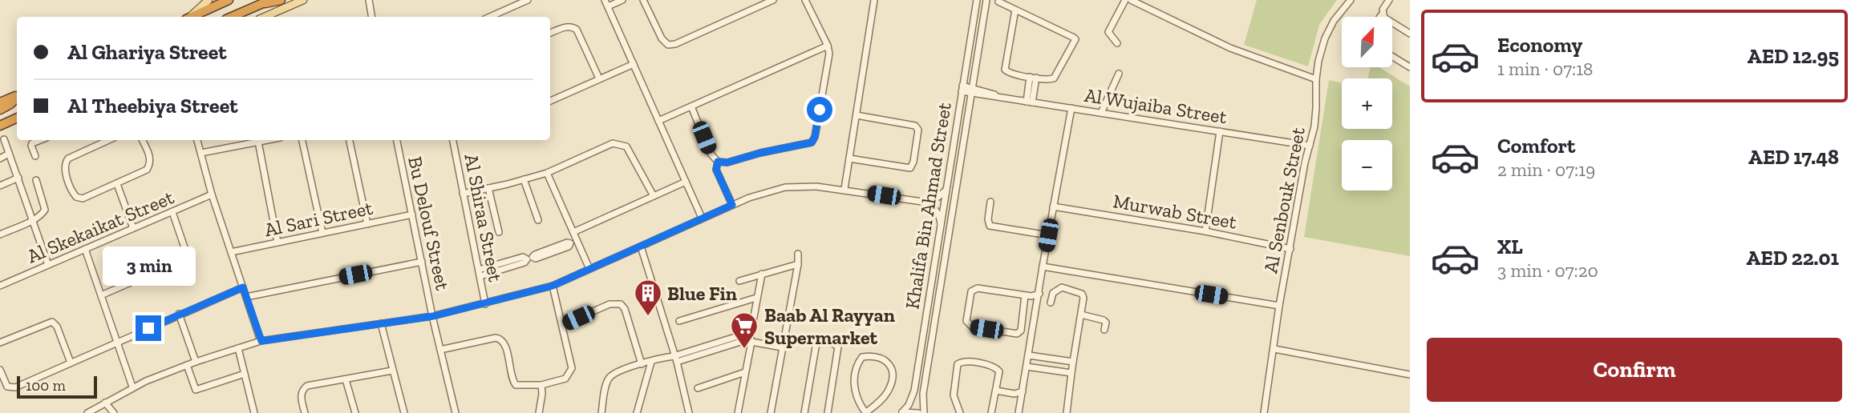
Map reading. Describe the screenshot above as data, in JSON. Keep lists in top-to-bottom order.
{
  "streets": {
    "street": [
      "Al Wujaiba Street",
      "Al Senbouk Street",
      "Khalifa Bin Ahmad Street",
      "Murwab Street",
      "Al Shiraa Street",
      "Al Sari Street",
      "Bu Delouf Street",
      "Al Skekaikat Street"
    ]
  },
  "crossings": [
    ["Al Wujaiba Street", "Al Senbouk Street"],
    ["Al Wujaiba Street", "Khalifa Bin Ahmad Street"],
    ["Al Senbouk Street", "Murwab Street"],
    ["Al Sari Street", "Bu Delouf Street"]
  ],
  "places": {
    "building": ["Blue Fin"],
    "supermarket": ["Baab Al Rayyan Supermarket"]
  },
  "scale_bar": "100 m",
  "north": "top right",
  "page": {
    "list": [
      {
        "name": "Economy",
        "note": "1 min · 07:18",
        "value": "AED 12.95"
      },
      {
        "name": "Comfort",
        "note": "2 min · 07:19",
        "value": "AED 17.48"
      },
      {
        "name": "XL",
        "note": "3 min · 07:20",
        "value": "AED 22.01"
      }
    ],
    "map_buttons": ["+", "−"],
    "banner": ["Al Ghariya Street", "Al Theebiya Street"],
    "bubble": "3 min",
    "buttons": "Confirm",
    "scale": "100 m"
  }
}
